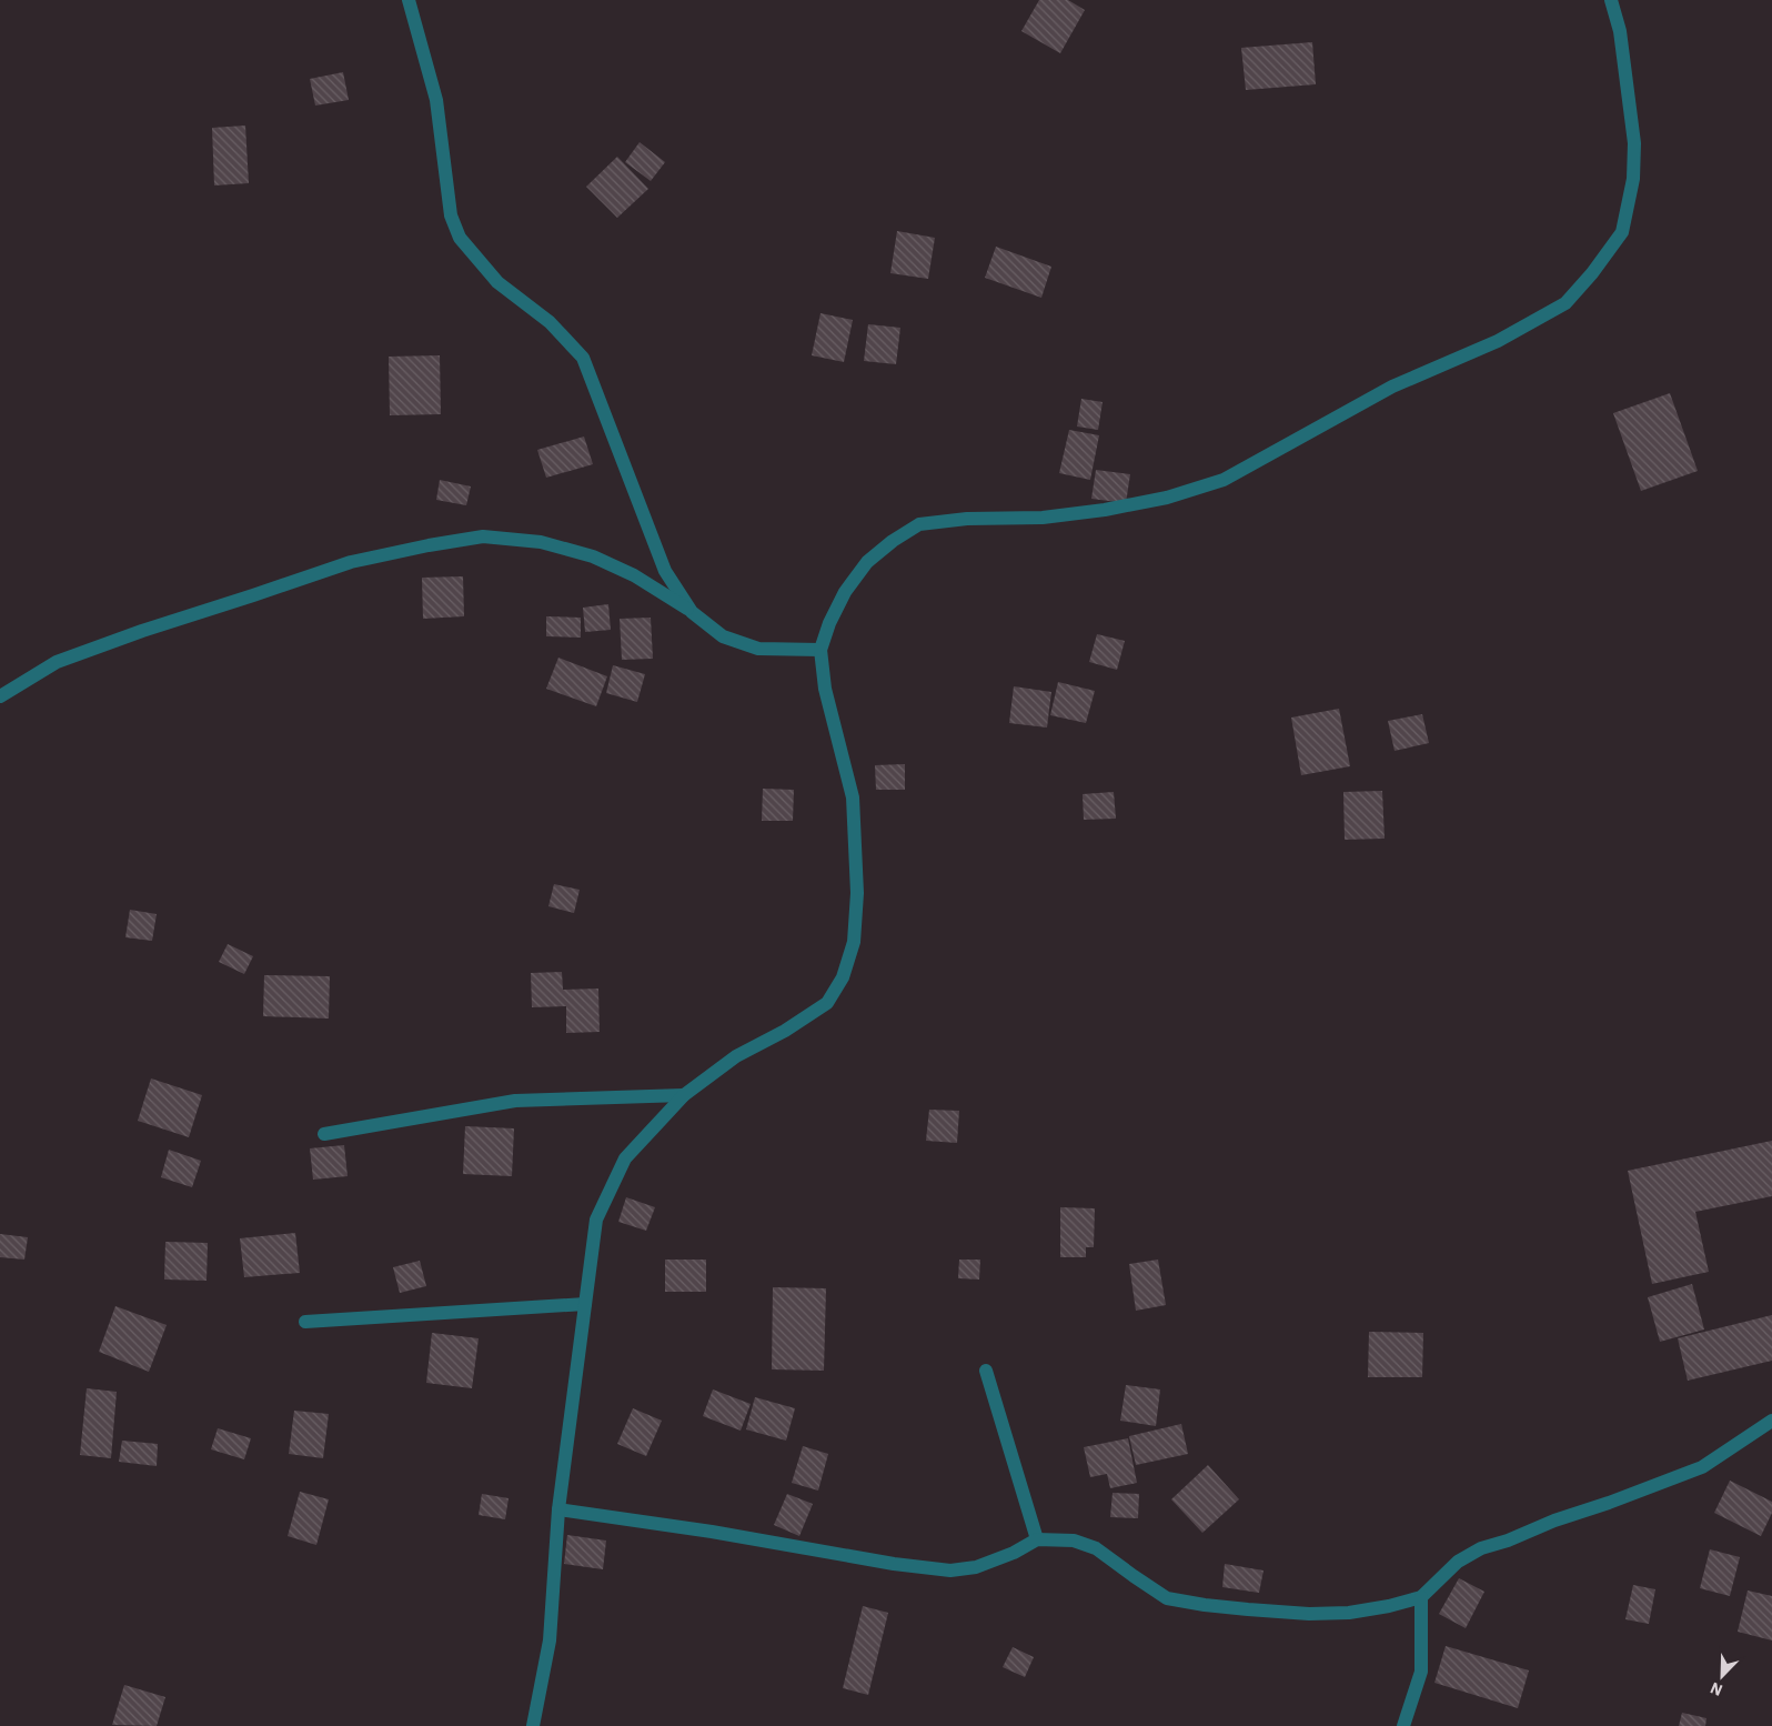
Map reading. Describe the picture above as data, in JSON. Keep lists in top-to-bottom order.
{
  "north": "bottom left"
}
